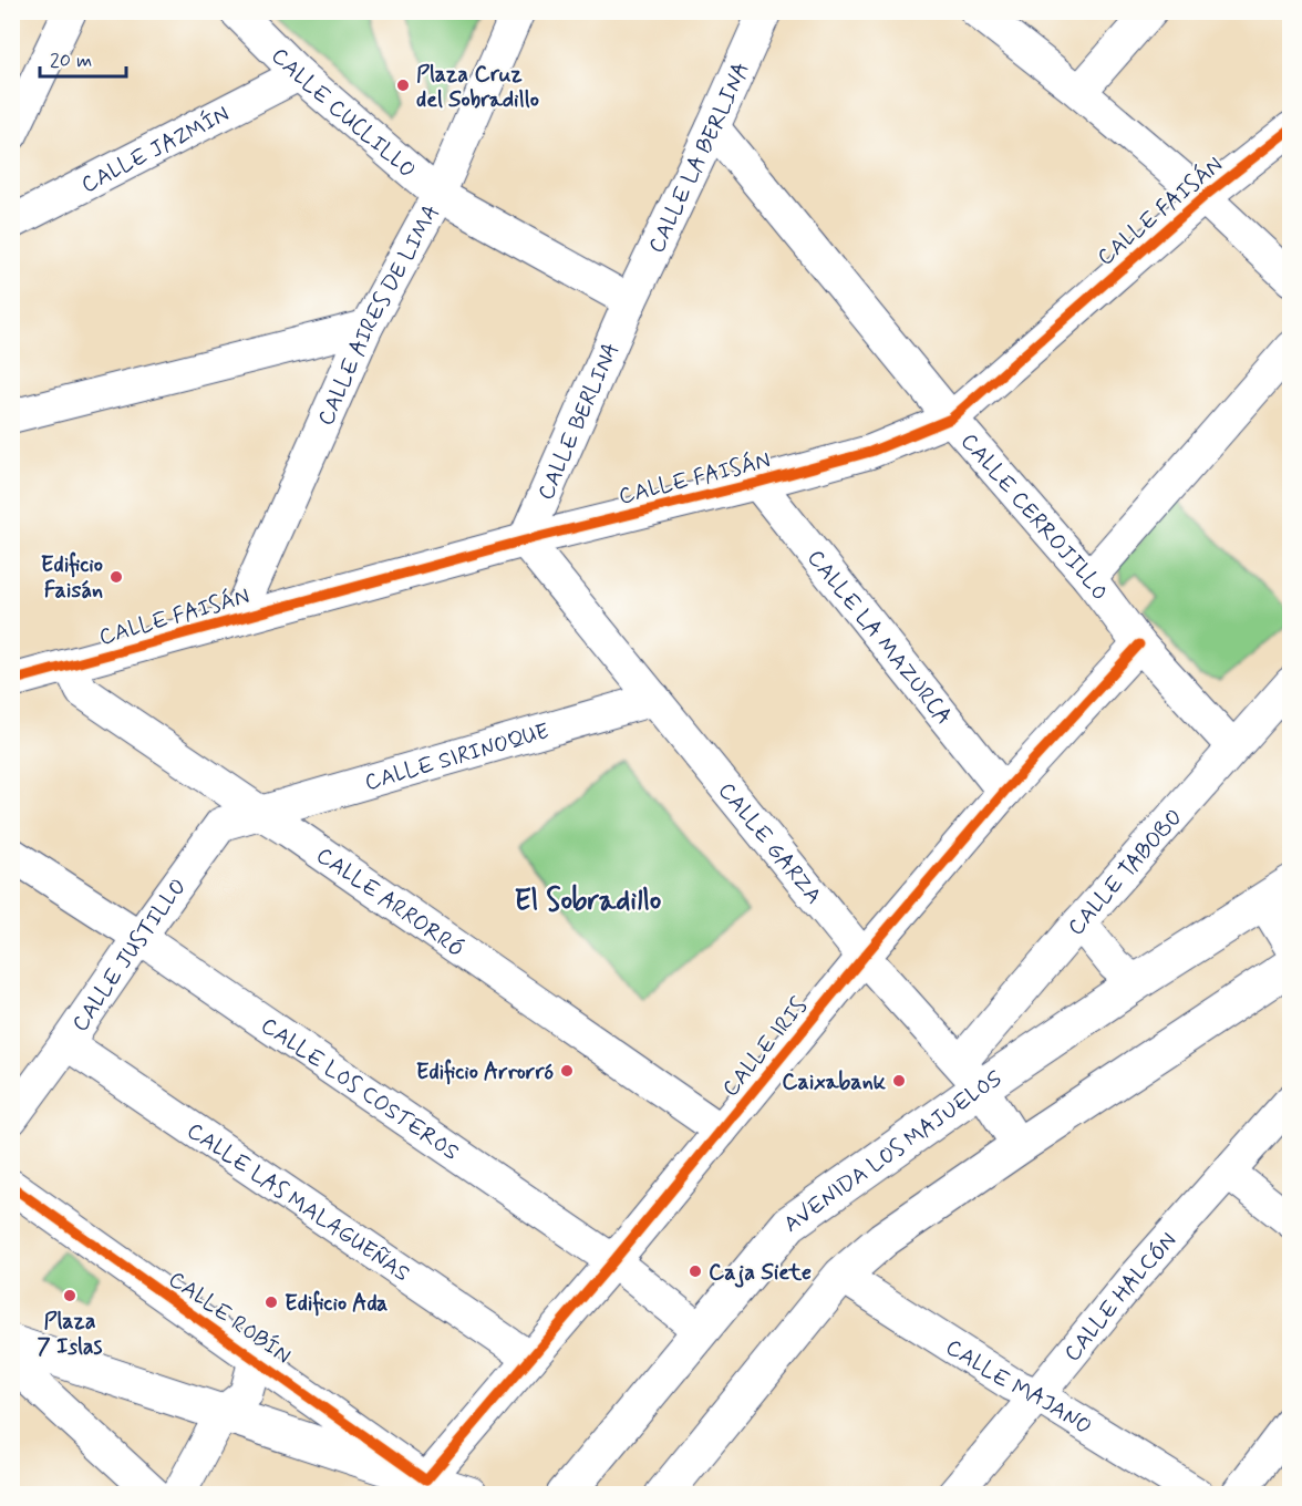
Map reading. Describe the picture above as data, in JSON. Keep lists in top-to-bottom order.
{
  "streets": {
    "street": [
      "CALLE CUCLILLO",
      "CALLE JAZMÍN",
      "CALLE LA BERLINA",
      "CALLE FAISÁN",
      "CALLE AIRES DE LIMA",
      "CALLE BERLINA",
      "CALLE CERROJILLO",
      "CALLE LA MAZURCA",
      "CALLE SIRINOQUE",
      "CALLE GARZA",
      "CALLE TABOBO",
      "CALLE ARRORRÓ",
      "CALLE JUSTILLO",
      "CALLE IRIS",
      "CALLE LOS COSTEROS",
      "AVENIDA LOS MAJUELOS",
      "CALLE LAS MALAGUEÑAS",
      "CALLE HALCÓN",
      "CALLE ROBÍN",
      "CALLE MAJANO"
    ]
  },
  "crossings": [
    ["CALLE CUCLILLO", "CALLE JAZMÍN"],
    ["CALLE CUCLILLO", "CALLE LA BERLINA"],
    ["CALLE CUCLILLO", "CALLE AIRES DE LIMA"],
    ["CALLE CUCLILLO", "CALLE BERLINA"],
    ["CALLE LA BERLINA", "CALLE BERLINA"],
    ["CALLE LA BERLINA", "CALLE CERROJILLO"],
    ["CALLE FAISÁN", "CALLE AIRES DE LIMA"],
    ["CALLE FAISÁN", "CALLE BERLINA"],
    ["CALLE FAISÁN", "CALLE CERROJILLO"],
    ["CALLE FAISÁN", "CALLE LA MAZURCA"],
    ["CALLE FAISÁN", "CALLE GARZA"],
    ["CALLE FAISÁN", "CALLE ARRORRÓ"],
    ["CALLE BERLINA", "CALLE GARZA"],
    ["CALLE CERROJILLO", "CALLE TABOBO"],
    ["CALLE CERROJILLO", "CALLE IRIS"],
    ["CALLE LA MAZURCA", "CALLE IRIS"],
    ["CALLE SIRINOQUE", "CALLE GARZA"],
    ["CALLE SIRINOQUE", "CALLE ARRORRÓ"],
    ["CALLE SIRINOQUE", "CALLE JUSTILLO"],
    ["CALLE GARZA", "CALLE TABOBO"],
    ["CALLE GARZA", "CALLE IRIS"],
    ["CALLE GARZA", "AVENIDA LOS MAJUELOS"],
    ["CALLE TABOBO", "AVENIDA LOS MAJUELOS"],
    ["CALLE ARRORRÓ", "CALLE JUSTILLO"],
    ["CALLE ARRORRÓ", "CALLE IRIS"],
    ["CALLE JUSTILLO", "CALLE LOS COSTEROS"],
    ["CALLE JUSTILLO", "CALLE LAS MALAGUEÑAS"],
    ["CALLE IRIS", "CALLE LOS COSTEROS"],
    ["CALLE IRIS", "CALLE LAS MALAGUEÑAS"],
    ["CALLE IRIS", "CALLE ROBÍN"],
    ["CALLE LOS COSTEROS", "AVENIDA LOS MAJUELOS"],
    ["CALLE HALCÓN", "CALLE MAJANO"]
  ],
  "districts": ["El Sobradillo"],
  "places": [
    "Plaza Cruz del Sobradillo",
    "Edificio Faisán",
    "Edificio Arrorró",
    "Caixabank",
    "Caja Siete",
    "Plaza 7 Islas",
    "Edificio Ada"
  ],
  "scale_bar": "20 m"
}
